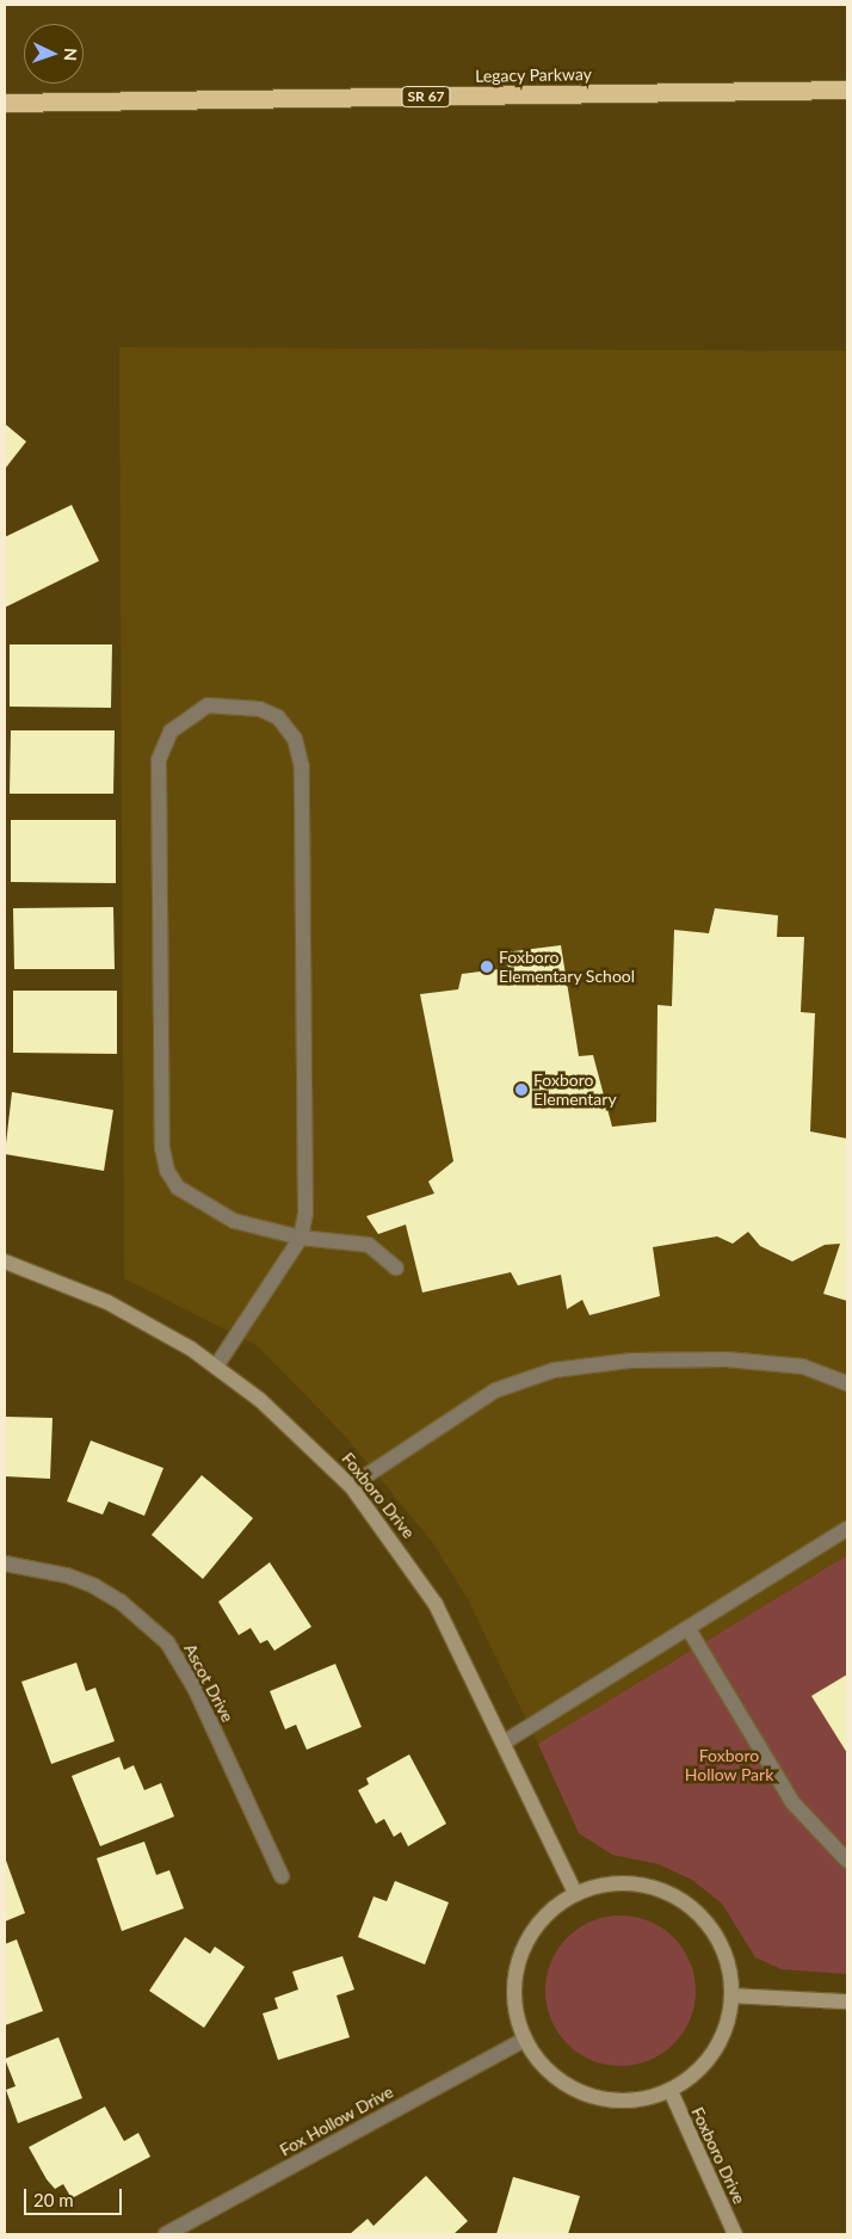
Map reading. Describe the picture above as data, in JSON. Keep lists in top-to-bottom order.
{
  "streets": {
    "highway": ["Legacy Parkway", "SR 67"],
    "street": ["Foxboro Drive", "Ascot Drive", "Fox Hollow Drive"]
  },
  "parks": ["Foxboro Hollow Park"],
  "places": ["Foxboro Elementary School", "Foxboro Elementary"],
  "scale_bar": "20 m",
  "north": "right"
}
